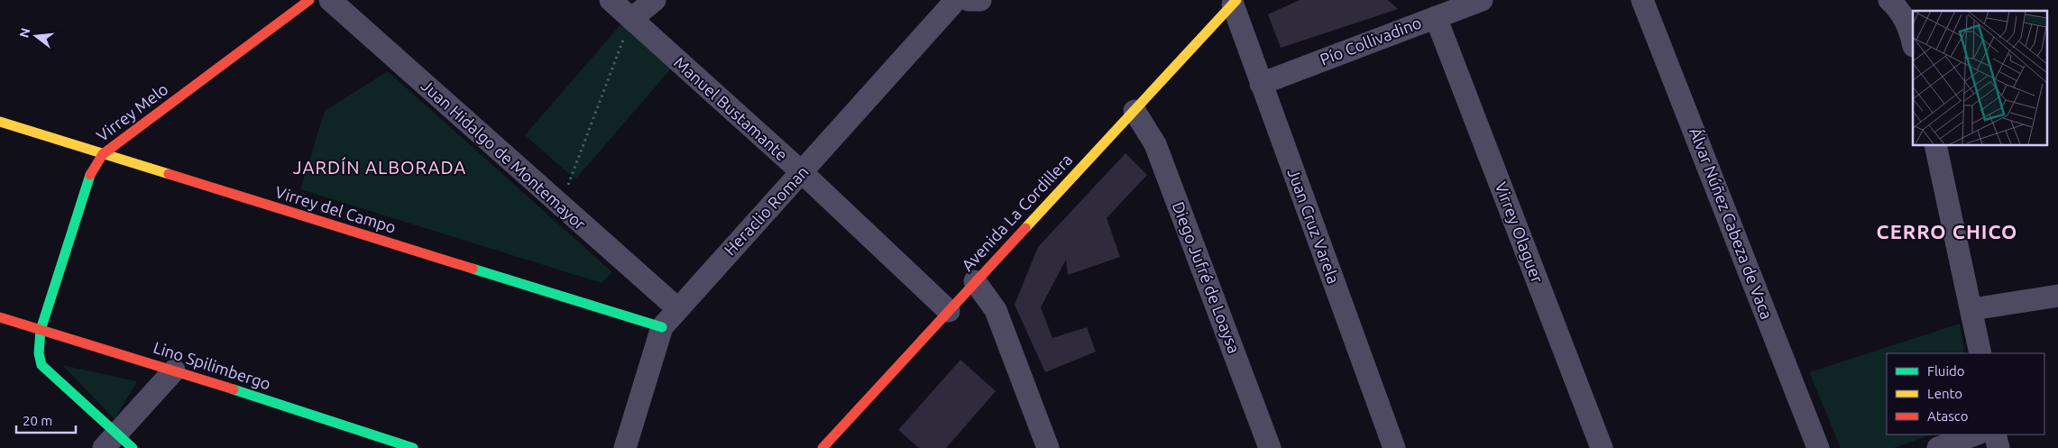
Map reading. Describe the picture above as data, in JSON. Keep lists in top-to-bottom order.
{
  "streets": {
    "street": [
      "Pío Collivadino",
      "Manuel Bustamante",
      "Virrey Melo",
      "Juan Hidalgo de Montemayor",
      "Virrey del Campo",
      "Heraclio Roman",
      "Avenida La Cordillera",
      "Álvar Núñez Cabeza de Vaca",
      "Juan Cruz Varela",
      "Virrey Olaguer",
      "Diego Jufré de Loaysa",
      "Lino Spilimbergo"
    ]
  },
  "crossings": [
    ["Pío Collivadino", "Juan Cruz Varela"],
    ["Pío Collivadino", "Virrey Olaguer"],
    ["Manuel Bustamante", "Heraclio Roman"],
    ["Manuel Bustamante", "Avenida La Cordillera"],
    ["Virrey Melo", "Virrey del Campo"],
    ["Virrey Melo", "Lino Spilimbergo"],
    ["Juan Hidalgo de Montemayor", "Heraclio Roman"],
    ["Virrey del Campo", "Heraclio Roman"],
    ["Avenida La Cordillera", "Juan Cruz Varela"],
    ["Avenida La Cordillera", "Diego Jufré de Loaysa"]
  ],
  "districts": ["JARDÍN ALBORADA", "CERRO CHICO"],
  "legend": ["Fluido", "Lento", "Atasco"],
  "scale_bar": "20 m",
  "north": "left"
}
